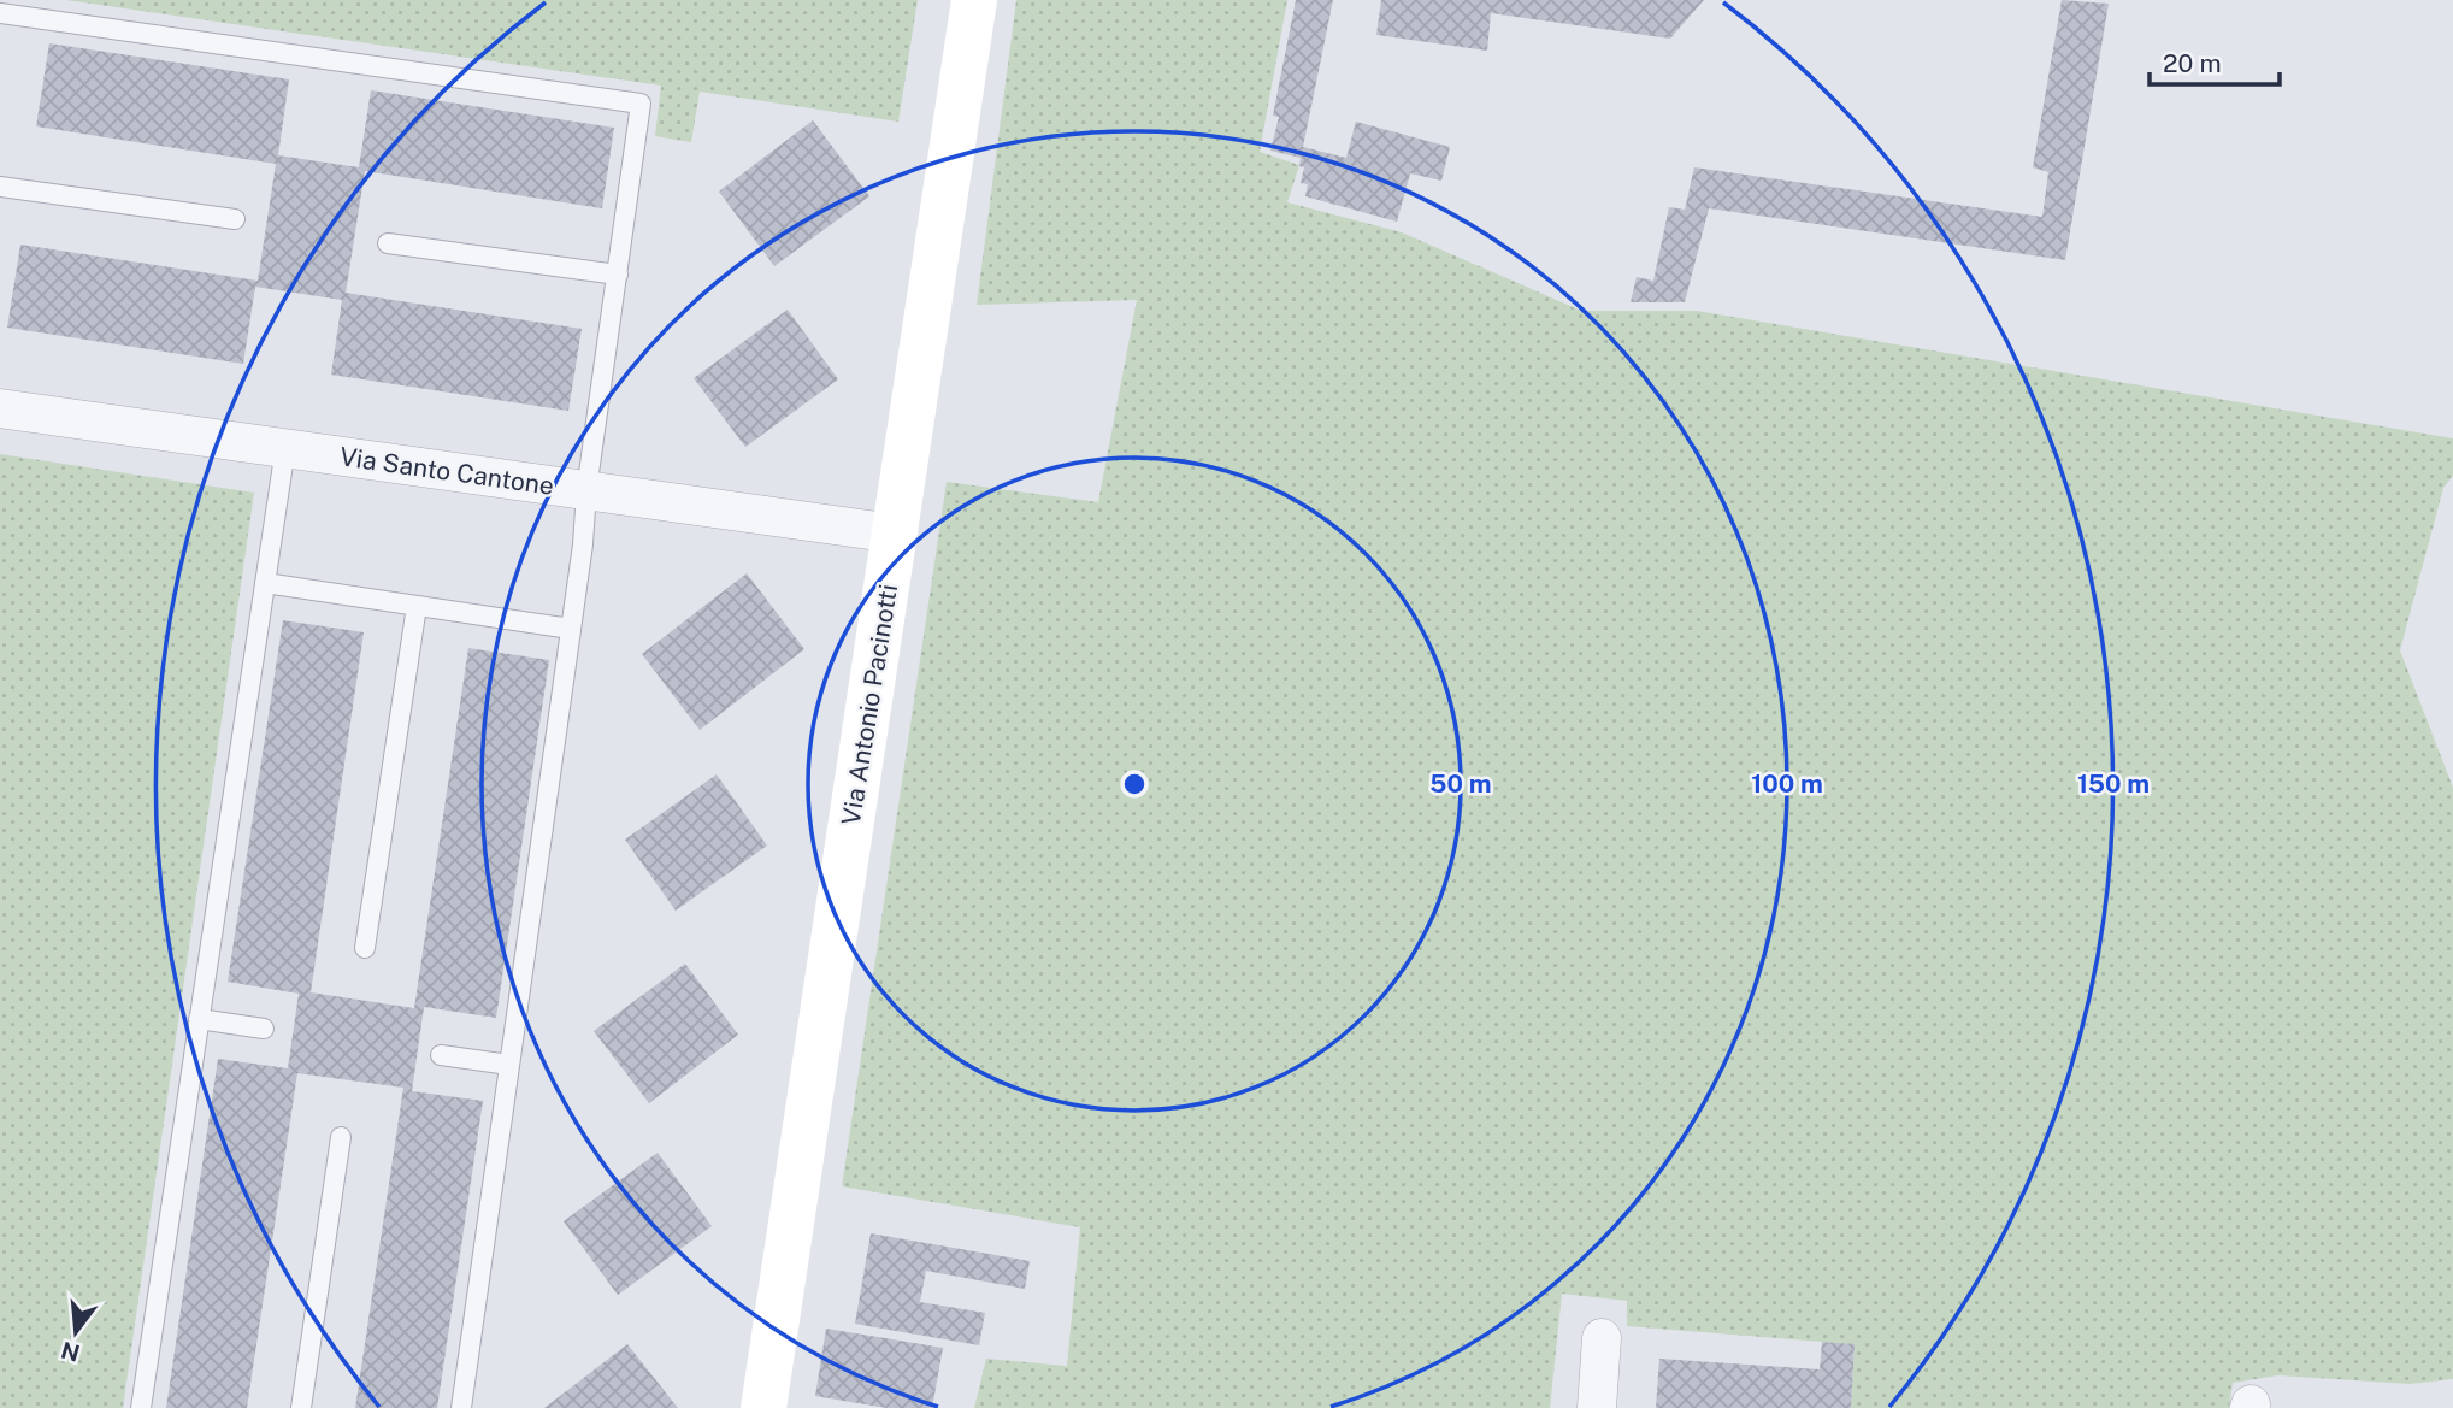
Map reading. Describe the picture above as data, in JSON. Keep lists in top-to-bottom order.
{
  "streets": {
    "main road": ["Via Antonio Pacinotti"],
    "street": ["Via Santo Cantone"]
  },
  "crossings": [
    ["Via Santo Cantone", "Via Antonio Pacinotti"]
  ],
  "scale_bar": "20 m",
  "north": "bottom",
  "rings": ["50 m", "100 m", "150 m"]
}
